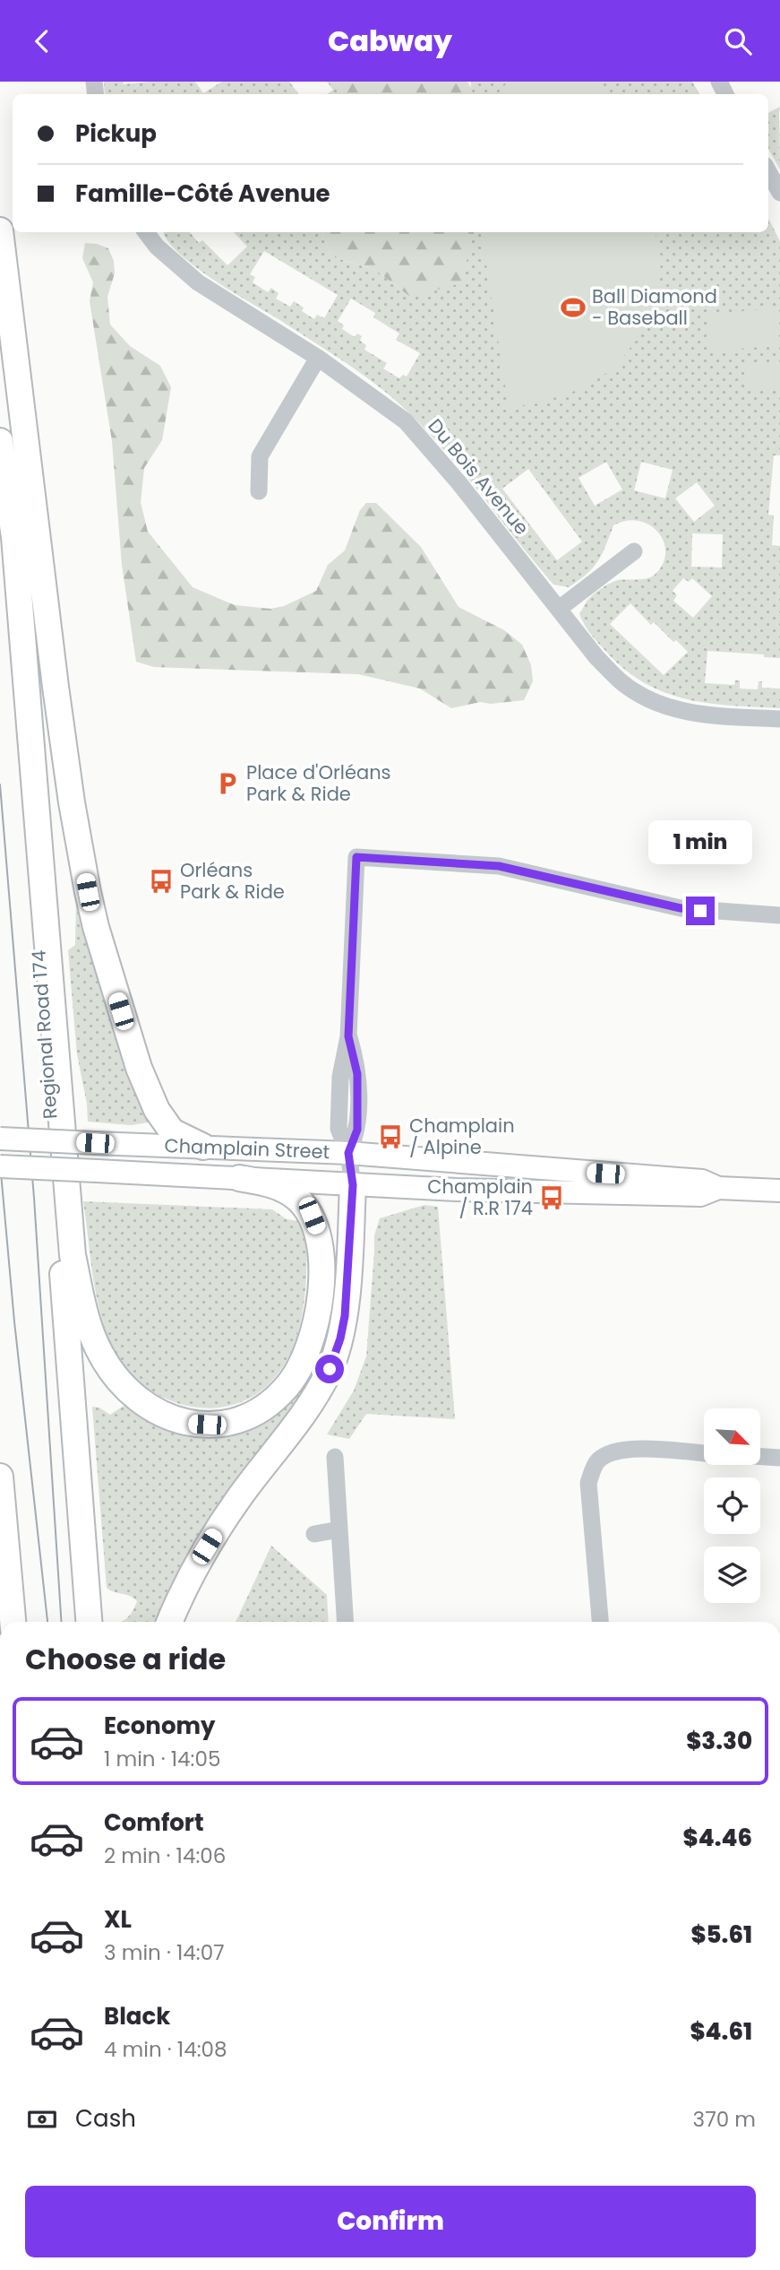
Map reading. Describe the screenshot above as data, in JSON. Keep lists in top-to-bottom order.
{
  "streets": {
    "highway": ["Regional Road 174"],
    "main road": ["Champlain Street"],
    "street": ["Du Bois Avenue"]
  },
  "places": {
    "sports": ["Ball Diamond - Baseball"],
    "parking": ["Place d'Orléans Park & Ride"],
    "bus stop": ["Orléans Park & Ride", "Champlain / Alpine", "Champlain / R.R 174"]
  },
  "north": "bottom right",
  "page": {
    "header": "Cabway",
    "banner": ["Pickup", "Famille-Côté Avenue"],
    "bubble": "1 min",
    "heading": "Choose a ride",
    "list": [
      {
        "name": "Economy",
        "note": "1 min · 14:05",
        "value": "$3.30"
      },
      {
        "name": "Comfort",
        "note": "2 min · 14:06",
        "value": "$4.46"
      },
      {
        "name": "XL",
        "note": "3 min · 14:07",
        "value": "$5.61"
      },
      {
        "name": "Black",
        "note": "4 min · 14:08",
        "value": "$4.61"
      }
    ],
    "pay": ["Cash", "370 m"],
    "buttons": "Confirm"
  }
}
